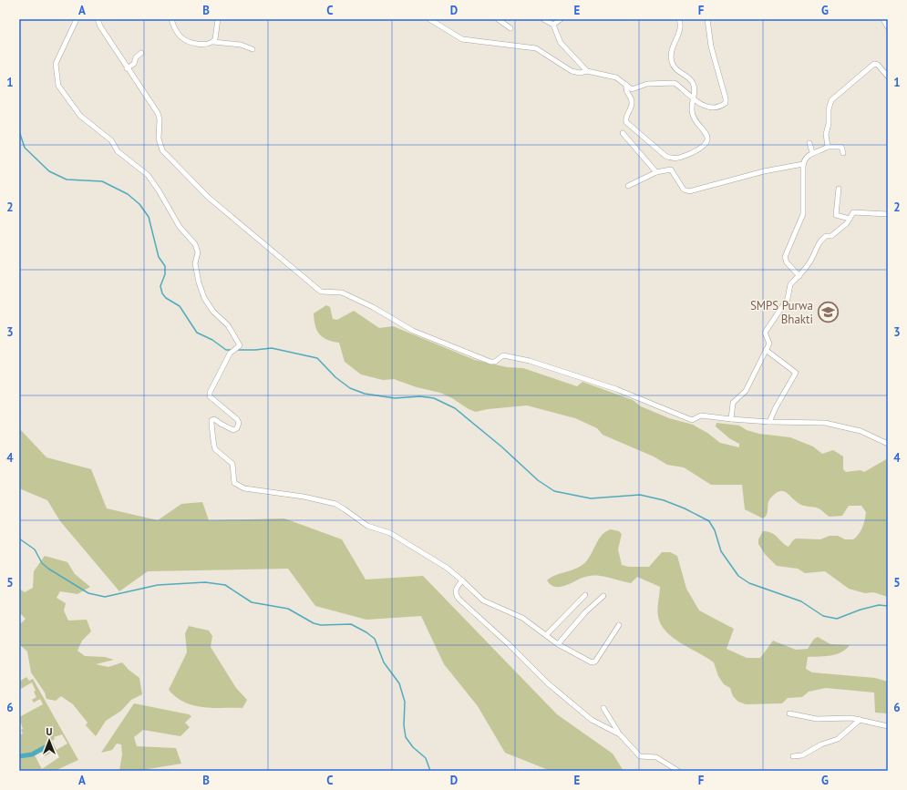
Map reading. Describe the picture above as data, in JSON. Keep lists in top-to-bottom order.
{
  "places": {
    "school or university": ["SMPS Purwa Bhakti"]
  },
  "north": "top",
  "grid": {
    "columns": [
      "A",
      "B",
      "C",
      "D",
      "E",
      "F",
      "G"
    ],
    "rows": [
      "1",
      "2",
      "3",
      "4",
      "5",
      "6"
    ]
  }
}
